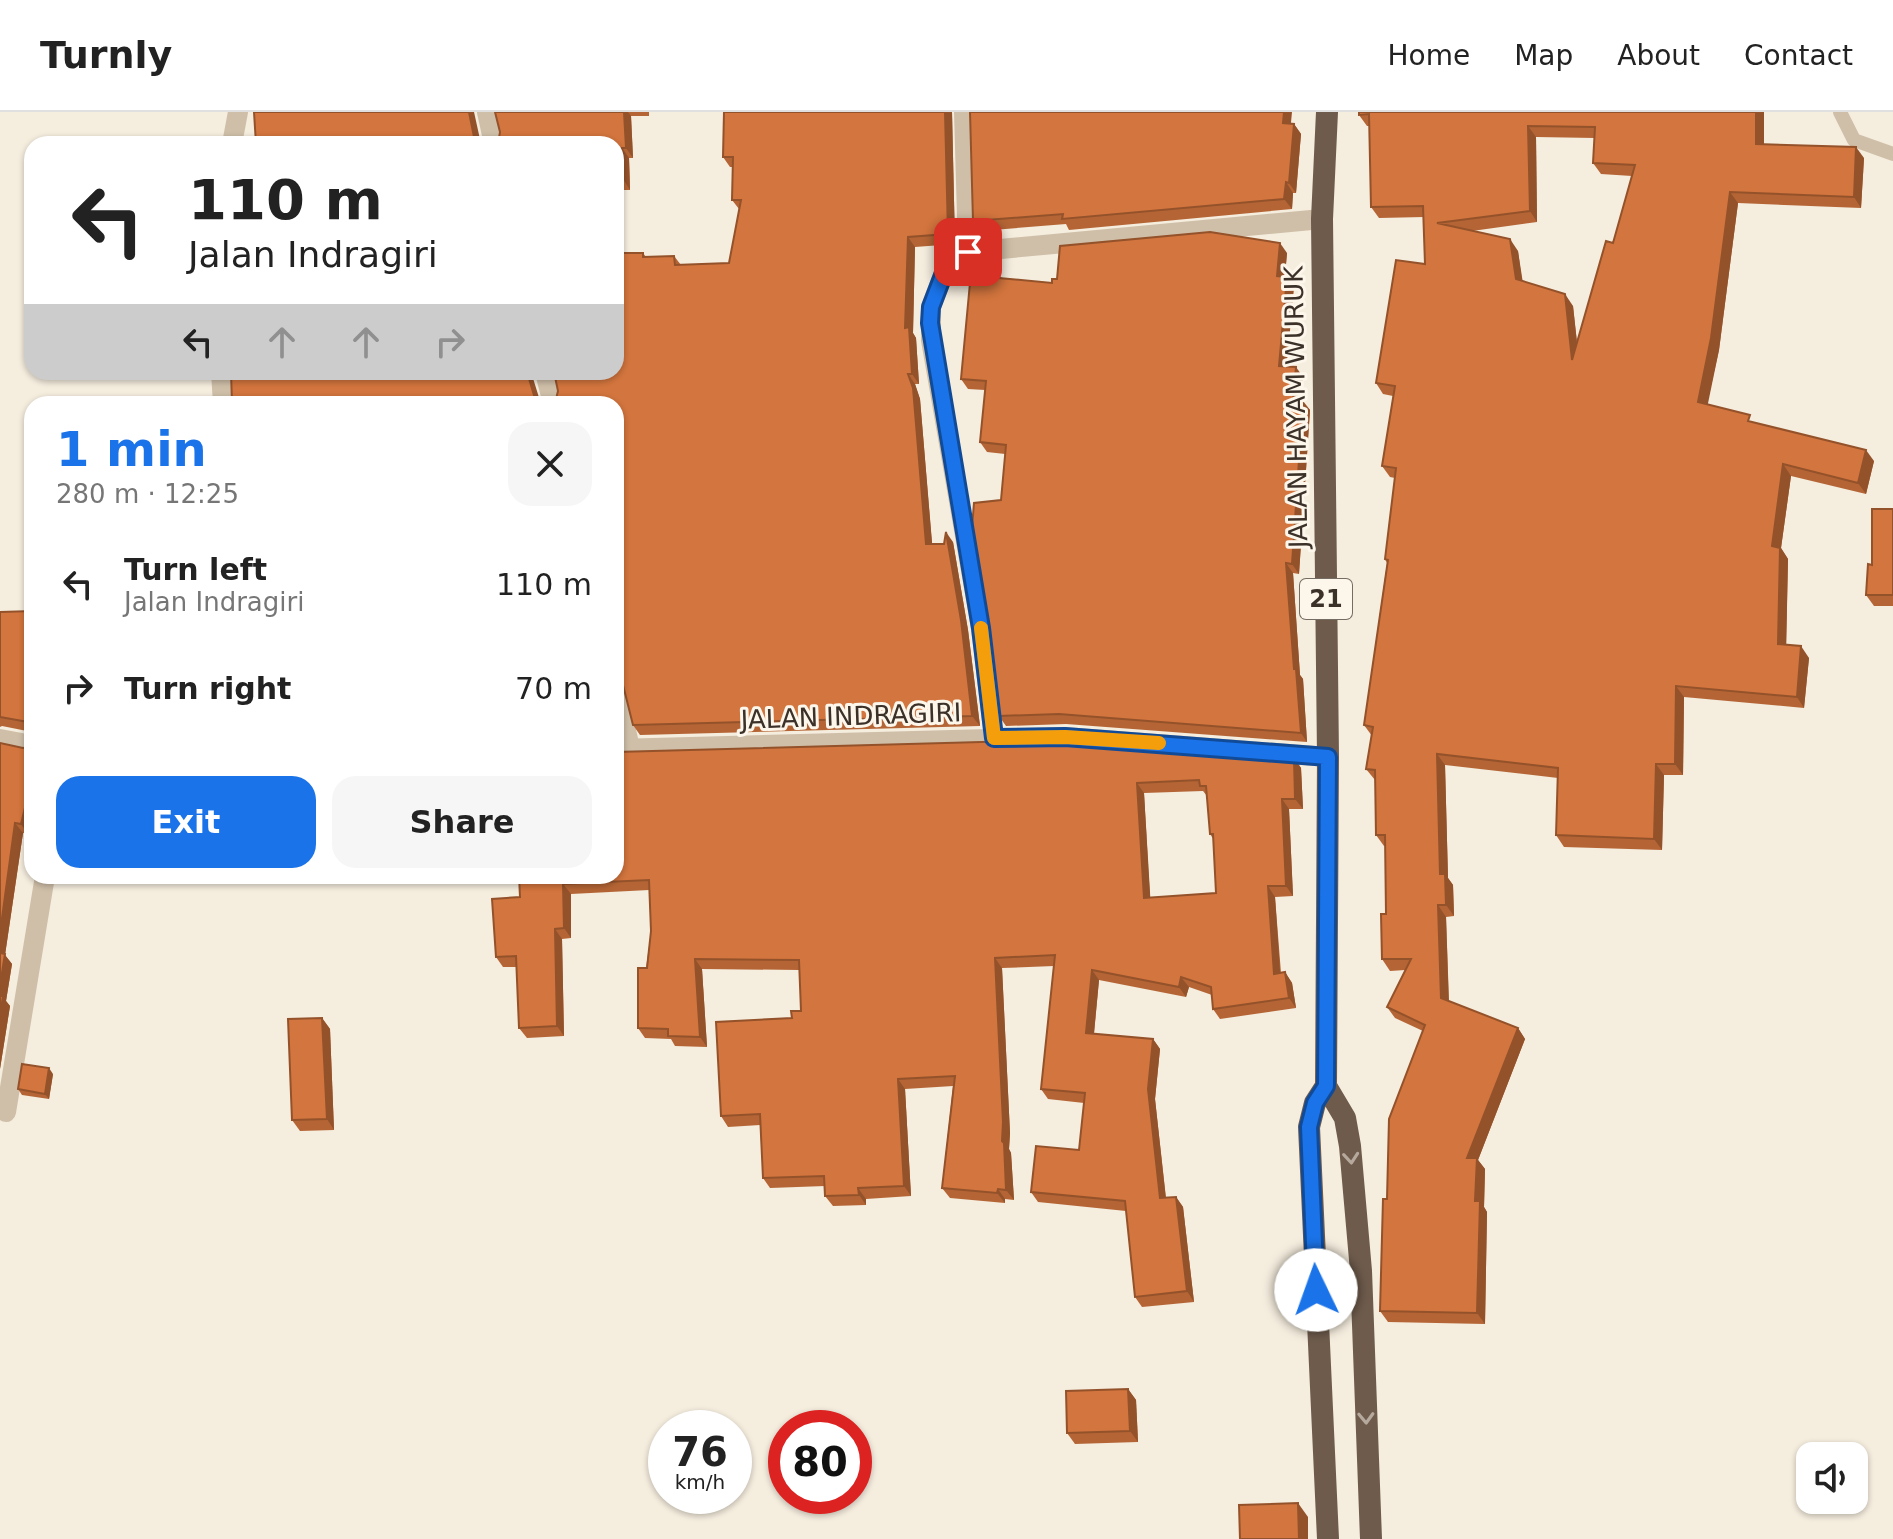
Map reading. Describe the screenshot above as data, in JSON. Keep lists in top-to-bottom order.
{
  "streets": {
    "highway": ["JALAN HAYAM WURUK", "21"],
    "street": ["JALAN INDRAGIRI"]
  },
  "crossings": [
    ["JALAN HAYAM WURUK", "JALAN INDRAGIRI"]
  ],
  "page": {
    "header": "Turnly",
    "nav": [
      "Home",
      "Map",
      "About",
      "Contact"
    ],
    "turn": ["110 m", "Jalan Indragiri"],
    "heading": ["1 min", "280 m · 12:25"],
    "list": [
      {
        "name": "Turn left",
        "note": "Jalan Indragiri",
        "value": "110 m"
      },
      {
        "name": "Turn right",
        "value": "70 m"
      }
    ],
    "buttons": ["Exit", "Share"],
    "speed": "76 km/h",
    "limit": "80"
  }
}
